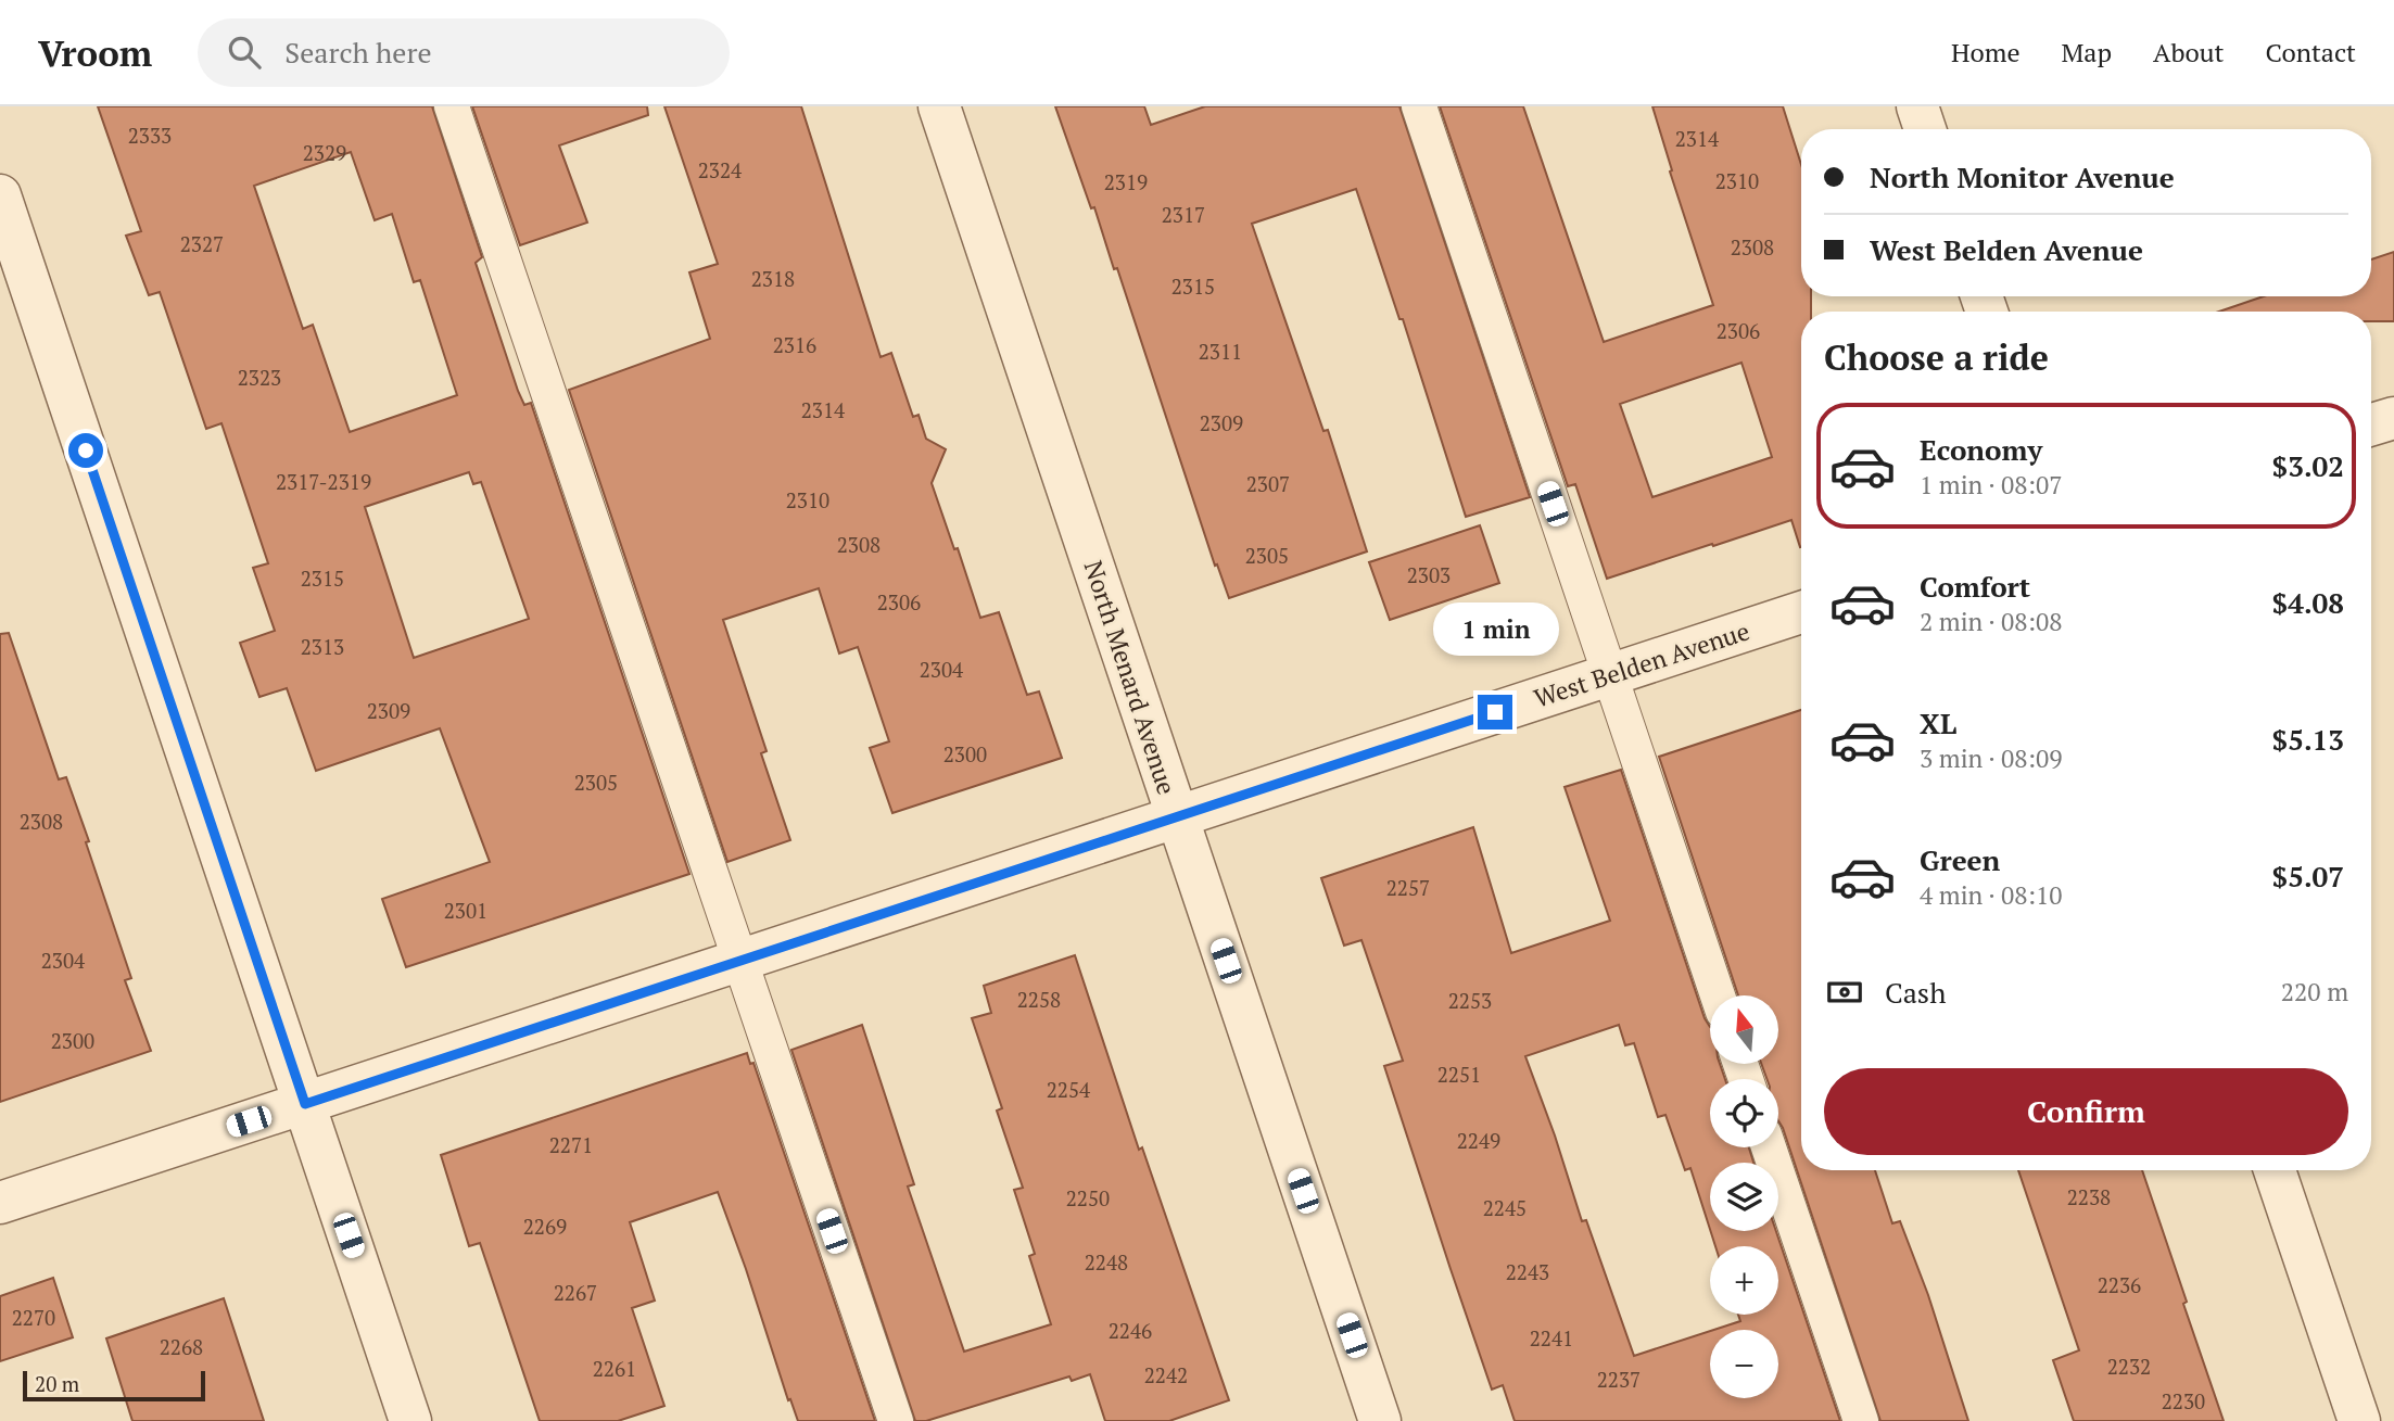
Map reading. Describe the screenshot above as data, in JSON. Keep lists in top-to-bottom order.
{
  "streets": {
    "street": ["West Belden Avenue", "North Menard Avenue"]
  },
  "crossings": [
    ["West Belden Avenue", "North Menard Avenue"]
  ],
  "house_numbers": [
    "2333",
    "2314",
    "2329",
    "2324",
    "2310",
    "2319",
    "2317",
    "2327",
    "2308",
    "2318",
    "2315",
    "2306",
    "2316",
    "2311",
    "2323",
    "2314",
    "2309",
    "2317-2319",
    "2307",
    "2310",
    "2308",
    "2305",
    "2303",
    "2315",
    "2306",
    "2313",
    "2304",
    "2309",
    "2300",
    "2305",
    "2308",
    "2257",
    "2301",
    "2304",
    "2258",
    "2253",
    "2300",
    "2251",
    "2254",
    "2249",
    "2271",
    "2238",
    "2250",
    "2245",
    "2269",
    "2248",
    "2243",
    "2236",
    "2267",
    "2270",
    "2246",
    "2241",
    "2268",
    "2232",
    "2261",
    "2242",
    "2237",
    "2230"
  ],
  "scale_bar": "20 m",
  "north": "top",
  "page": {
    "header": "Vroom",
    "search": "Search here",
    "nav": [
      "Home",
      "Map",
      "About",
      "Contact"
    ],
    "banner": ["North Monitor Avenue", "West Belden Avenue"],
    "heading": "Choose a ride",
    "list": [
      {
        "name": "Economy",
        "note": "1 min · 08:07",
        "value": "$3.02"
      },
      {
        "name": "Comfort",
        "note": "2 min · 08:08",
        "value": "$4.08"
      },
      {
        "name": "XL",
        "note": "3 min · 08:09",
        "value": "$5.13"
      },
      {
        "name": "Green",
        "note": "4 min · 08:10",
        "value": "$5.07"
      }
    ],
    "bubble": "1 min",
    "pay": ["Cash", "220 m"],
    "map_buttons": ["+", "−"],
    "buttons": "Confirm",
    "scale": "20 m"
  }
}
